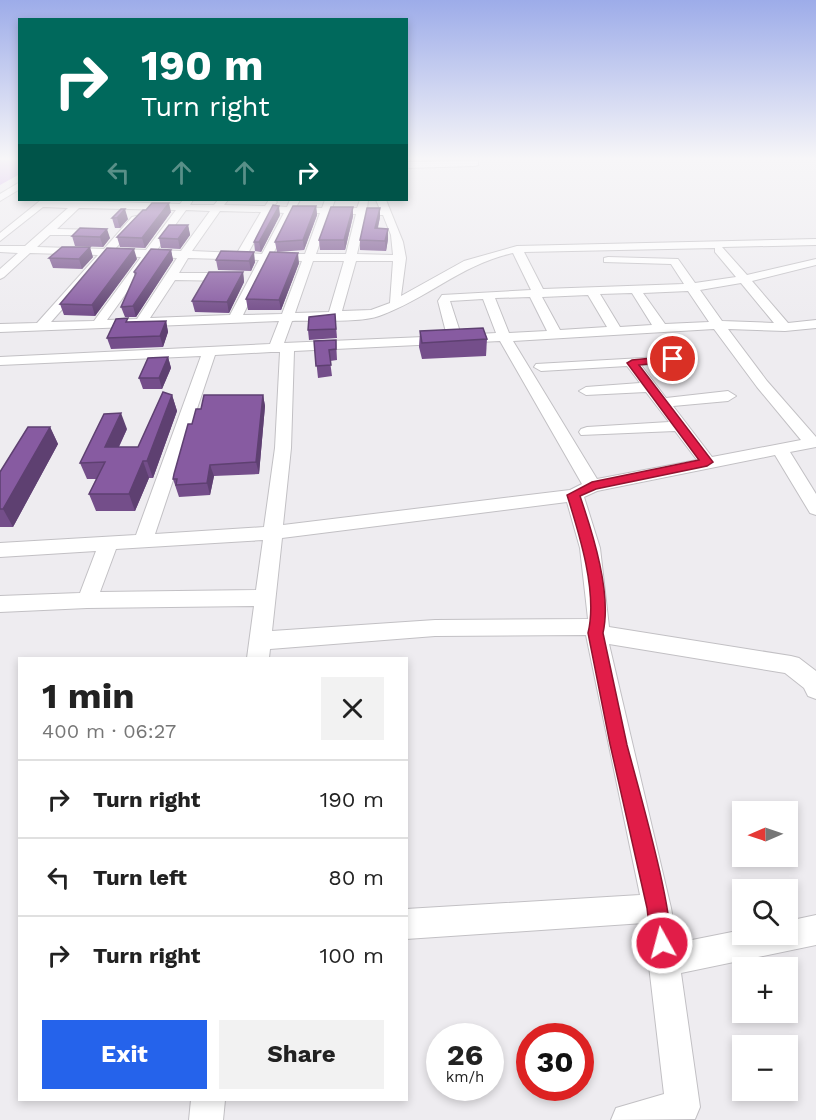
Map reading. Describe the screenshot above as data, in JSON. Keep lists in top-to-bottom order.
{
  "north": "left",
  "page": {
    "turn": ["190 m", "Turn right"],
    "heading": ["1 min", "400 m · 06:27"],
    "list": [
      {
        "name": "Turn right",
        "value": "190 m"
      },
      {
        "name": "Turn left",
        "value": "80 m"
      },
      {
        "name": "Turn right",
        "value": "100 m"
      }
    ],
    "map_buttons": ["+", "−"],
    "buttons": ["Exit", "Share"],
    "speed": "26 km/h",
    "limit": "30"
  }
}
